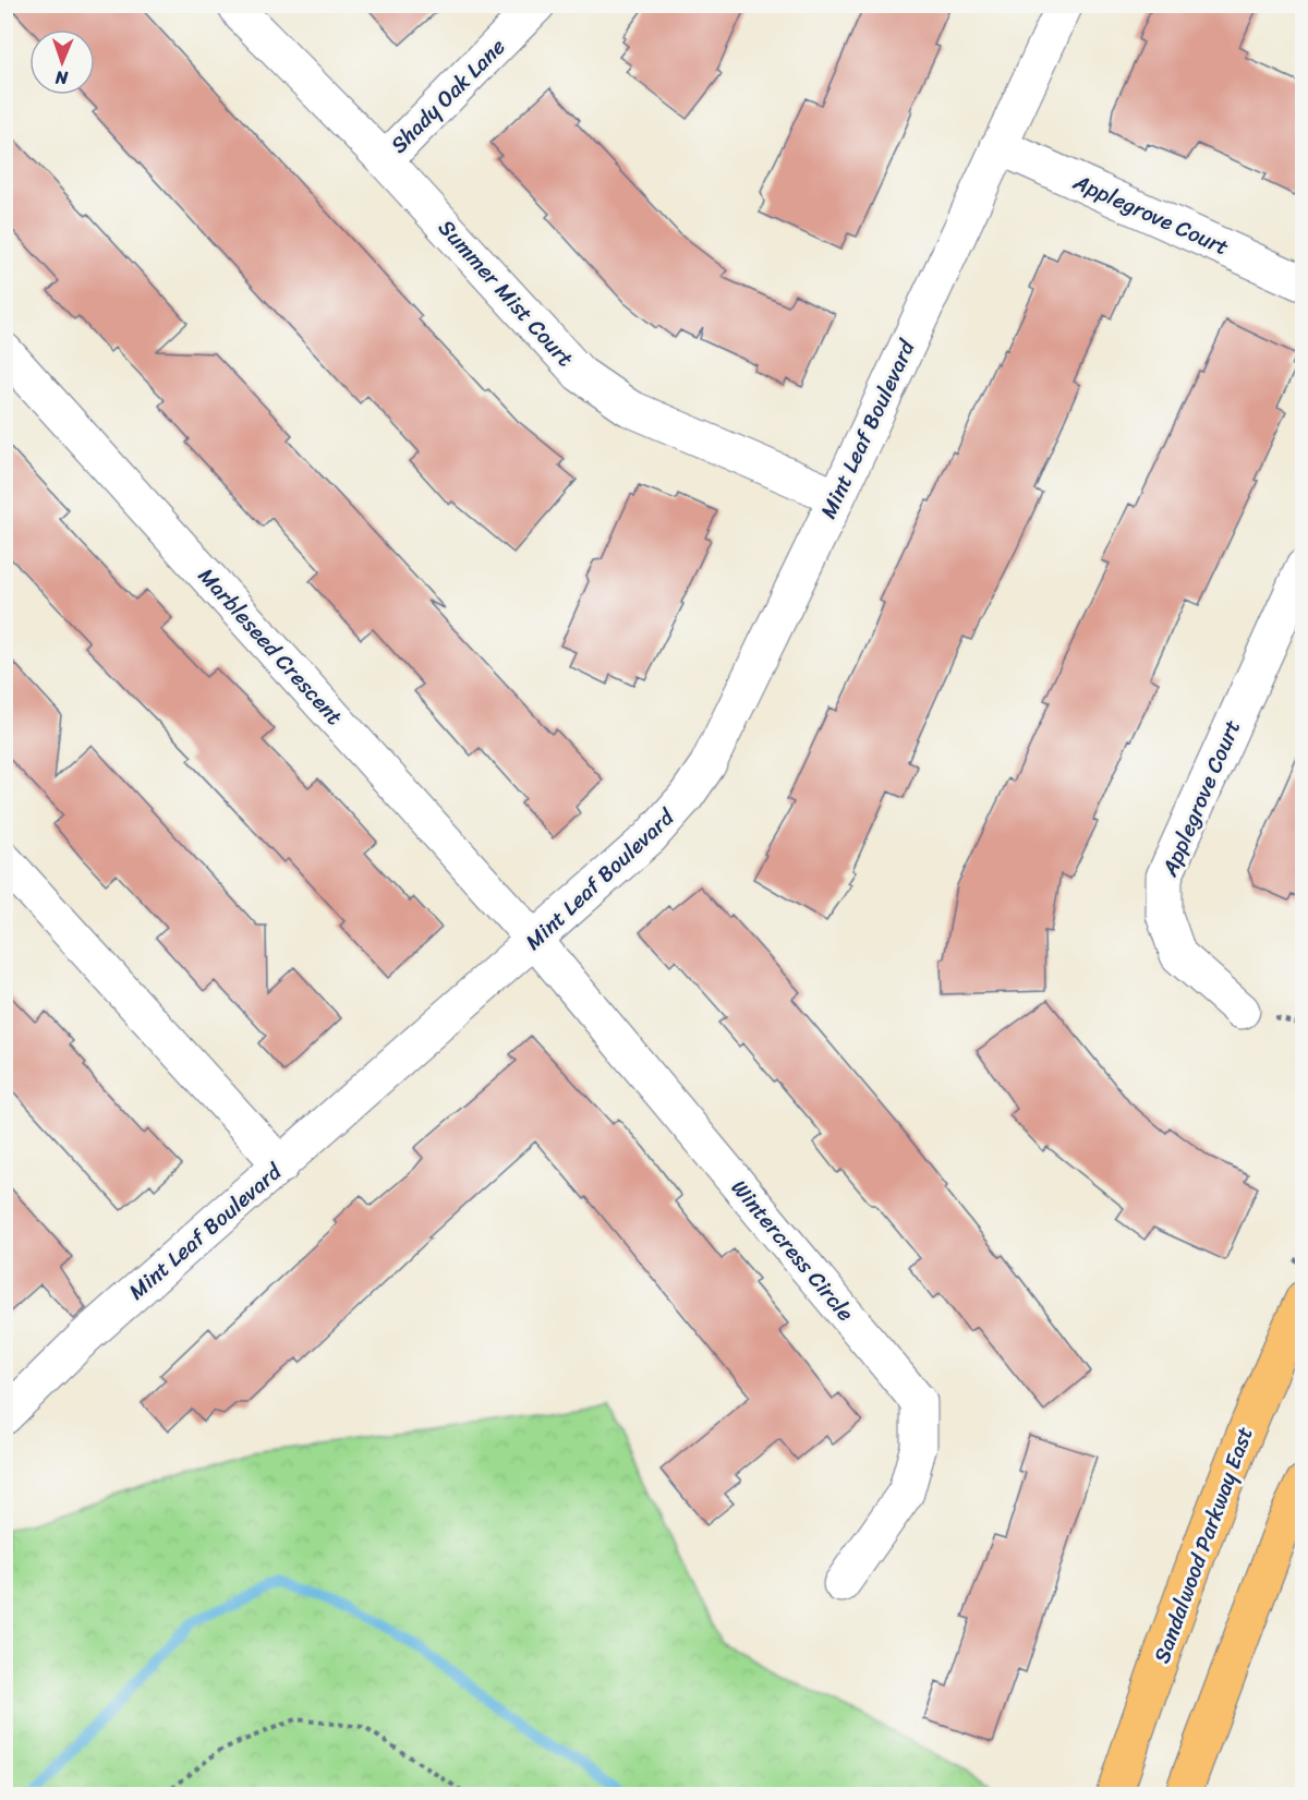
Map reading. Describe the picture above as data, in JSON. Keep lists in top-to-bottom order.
{
  "streets": {
    "main road": ["Sandalwood Parkway East"],
    "street": [
      "Shady Oak Lane",
      "Applegrove Court",
      "Summer Mist Court",
      "Mint Leaf Boulevard",
      "Marbleseed Crescent",
      "Wintercress Circle"
    ]
  },
  "crossings": [
    ["Shady Oak Lane", "Summer Mist Court"],
    ["Applegrove Court", "Mint Leaf Boulevard"],
    ["Summer Mist Court", "Mint Leaf Boulevard"],
    ["Mint Leaf Boulevard", "Marbleseed Crescent"],
    ["Mint Leaf Boulevard", "Wintercress Circle"],
    ["Marbleseed Crescent", "Wintercress Circle"]
  ],
  "north": "bottom"
}
